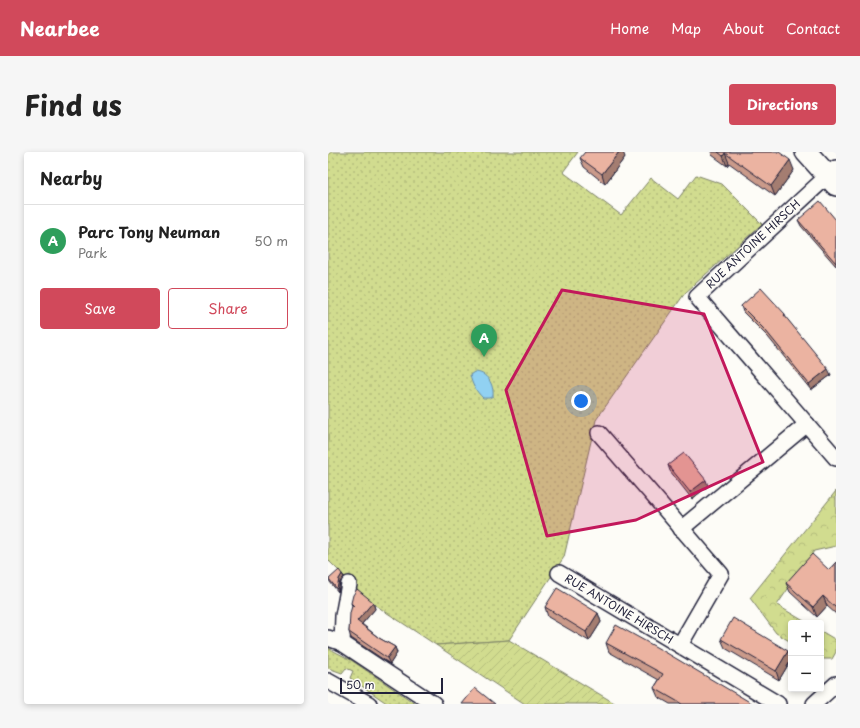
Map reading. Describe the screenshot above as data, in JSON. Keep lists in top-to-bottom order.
{
  "streets": {
    "street": ["RUE ANTOINE HIRSCH"]
  },
  "scale_bar": "50 m",
  "page": {
    "header": "Nearbee",
    "nav": [
      "Home",
      "Map",
      "About",
      "Contact"
    ],
    "title": "Find us",
    "buttons": [
      "Directions",
      ["Save", "Share"]
    ],
    "heading": "Nearby",
    "list": [
      {
        "mark": "A",
        "name": "Parc Tony Neuman",
        "note": "Park",
        "value": "50 m"
      }
    ],
    "pins": "A",
    "map_buttons": ["+", "−"],
    "scale": "50 m"
  }
}
